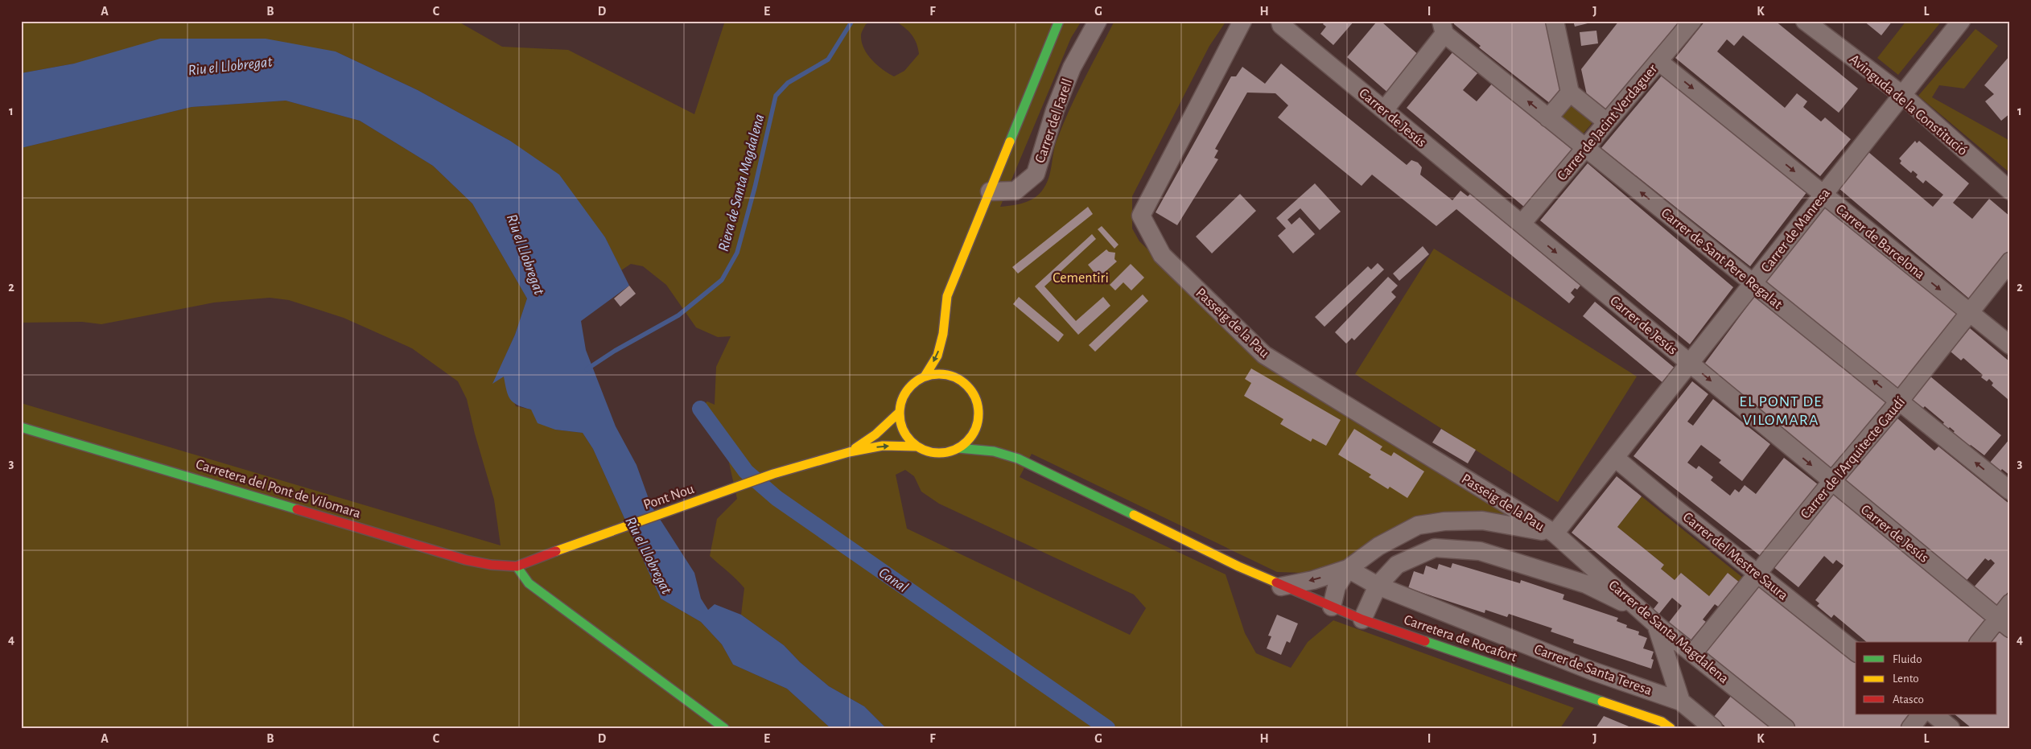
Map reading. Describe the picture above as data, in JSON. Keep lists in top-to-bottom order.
{
  "streets": {
    "street": [
      "Avinguda de la Constitució",
      "Carrer de Jesús",
      "Carrer del Farell",
      "Carrer de Jacint Verdaguer",
      "Carrer de Manresa",
      "Carrer de Barcelona",
      "Carrer de Sant Pere Regalat",
      "Passeig de la Pau",
      "Carrer de l'Arquitecte Gaudí",
      "Carretera del Pont de Vilomara",
      "Pont Nou",
      "Carrer del Mestre Saura",
      "Carrer de Santa Magdalena",
      "Carretera de Rocafort",
      "Carrer de Santa Teresa"
    ]
  },
  "crossings": [
    ["Avinguda de la Constitució", "Carrer de Manresa"],
    ["Carrer de Jesús", "Carrer de Jacint Verdaguer"],
    ["Carrer de Jesús", "Carrer de Manresa"],
    ["Carrer de Jesús", "Carrer de l'Arquitecte Gaudí"],
    ["Carrer de Jacint Verdaguer", "Carrer de Barcelona"],
    ["Carrer de Jacint Verdaguer", "Carrer de Sant Pere Regalat"],
    ["Carrer de Manresa", "Carrer de Barcelona"],
    ["Carrer de Manresa", "Carrer de Sant Pere Regalat"],
    ["Carrer de Manresa", "Passeig de la Pau"],
    ["Carrer de Manresa", "Carrer del Mestre Saura"],
    ["Carrer de Manresa", "Carrer de Santa Magdalena"],
    ["Carrer de Barcelona", "Carrer de l'Arquitecte Gaudí"],
    ["Carrer de Sant Pere Regalat", "Carrer de l'Arquitecte Gaudí"],
    ["Passeig de la Pau", "Carrer de Santa Magdalena"],
    ["Carrer de l'Arquitecte Gaudí", "Carrer del Mestre Saura"],
    ["Carrer de l'Arquitecte Gaudí", "Carrer de Santa Magdalena"],
    ["Carretera del Pont de Vilomara", "Pont Nou"]
  ],
  "one_way": ["Carrer de Jesús", "Carrer de Barcelona", "Carrer de Sant Pere Regalat"],
  "districts": ["EL PONT DE VILOMARA"],
  "water": ["Riu el Llobregat", "Riera de Santa Magdalena", "Canal"],
  "parks": ["Cementiri"],
  "legend": ["Fluido", "Lento", "Atasco"],
  "grid": {
    "columns": [
      "A",
      "B",
      "C",
      "D",
      "E",
      "F",
      "G",
      "H",
      "I",
      "J",
      "K",
      "L"
    ],
    "rows": [
      "1",
      "2",
      "3",
      "4"
    ]
  }
}
